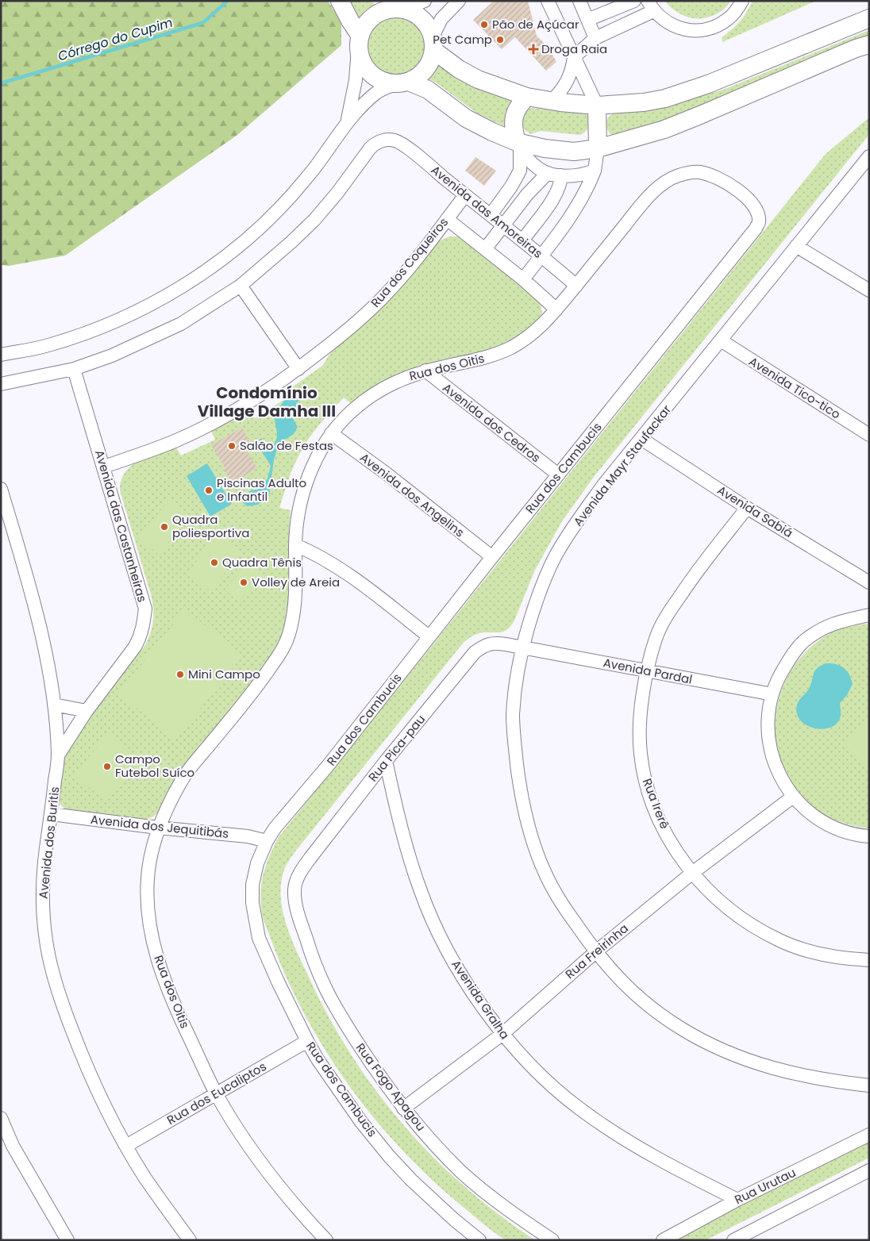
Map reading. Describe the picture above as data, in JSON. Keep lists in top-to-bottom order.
{
  "streets": {
    "street": [
      "Avenida das Amoreiras",
      "Rua dos Coqueiros",
      "Rua dos Oitis",
      "Avenida Tico-tico",
      "Avenida dos Cedros",
      "Avenida Mayr Staufackar",
      "Rua dos Cambucis",
      "Avenida dos Angelins",
      "Avenida Sabiá",
      "Avenida das Castanheiras",
      "Avenida Pardal",
      "Rua Pica-pau",
      "Rua Irerê",
      "Avenida dos Jequitibás",
      "Avenida dos Buritis",
      "Rua Freirinha",
      "Avenida Gralha",
      "Rua Fogo Apagou",
      "Rua dos Eucaliptos",
      "Rua Urutau"
    ]
  },
  "crossings": [
    ["Avenida das Amoreiras", "Rua dos Coqueiros"],
    ["Avenida das Amoreiras", "Rua dos Oitis"],
    ["Rua dos Coqueiros", "Avenida das Castanheiras"],
    ["Rua dos Oitis", "Avenida dos Cedros"],
    ["Rua dos Oitis", "Rua dos Cambucis"],
    ["Rua dos Oitis", "Avenida dos Angelins"],
    ["Rua dos Oitis", "Avenida dos Jequitibás"],
    ["Rua dos Oitis", "Rua dos Eucaliptos"],
    ["Avenida Tico-tico", "Avenida Mayr Staufackar"],
    ["Avenida dos Cedros", "Rua dos Cambucis"],
    ["Avenida Mayr Staufackar", "Avenida Sabiá"],
    ["Avenida Mayr Staufackar", "Avenida Pardal"],
    ["Avenida Mayr Staufackar", "Rua Pica-pau"],
    ["Avenida Mayr Staufackar", "Rua Freirinha"],
    ["Rua dos Cambucis", "Avenida dos Angelins"],
    ["Rua dos Cambucis", "Avenida dos Jequitibás"],
    ["Rua dos Cambucis", "Rua dos Eucaliptos"],
    ["Avenida Sabiá", "Rua Irerê"],
    ["Avenida das Castanheiras", "Avenida dos Buritis"],
    ["Avenida Pardal", "Rua Pica-pau"],
    ["Avenida Pardal", "Rua Irerê"],
    ["Rua Pica-pau", "Avenida Gralha"],
    ["Rua Pica-pau", "Rua Fogo Apagou"],
    ["Rua Irerê", "Rua Freirinha"],
    ["Avenida dos Jequitibás", "Avenida dos Buritis"],
    ["Avenida dos Buritis", "Rua dos Eucaliptos"],
    ["Rua Freirinha", "Avenida Gralha"],
    ["Rua Freirinha", "Rua Fogo Apagou"],
    ["Avenida Gralha", "Rua Urutau"]
  ],
  "districts": ["Condomínio Village Damha III"],
  "water": ["Córrego do Cupim"],
  "places": {
    "other": [
      "Pão de Açúcar",
      "Pet Camp",
      "Salão de Festas",
      "Piscinas Adulto e Infantil",
      "Quadra poliesportiva",
      "Quadra Tênis",
      "Volley de Areia",
      "Mini Campo",
      "Campo Futebol Suíco"
    ],
    "health": ["Droga Raia"]
  }
}
